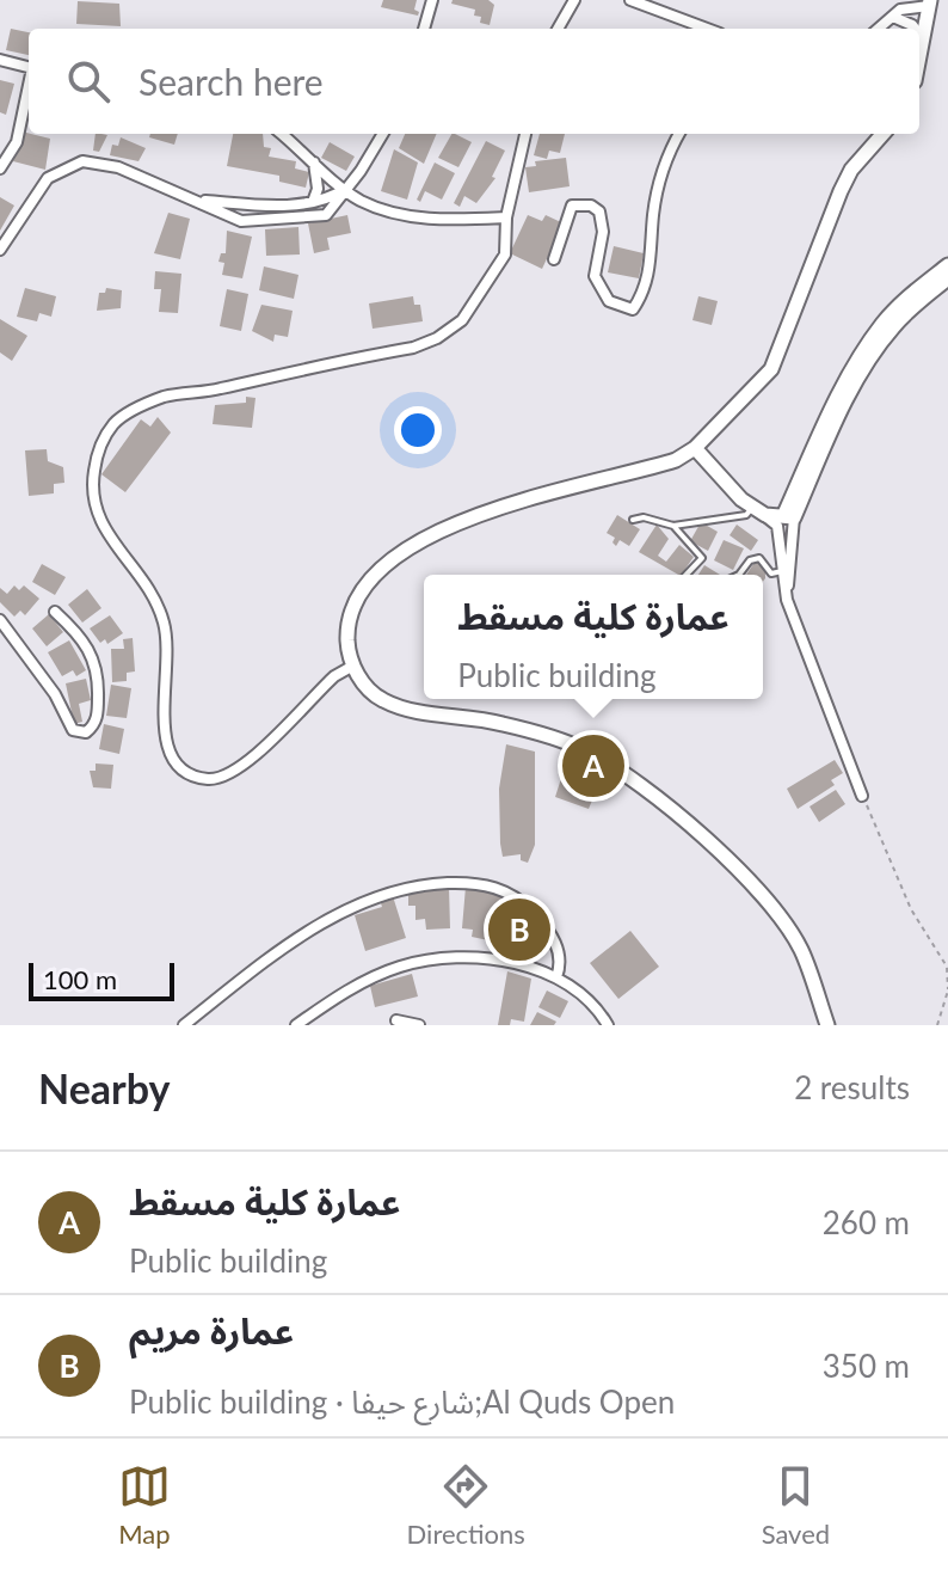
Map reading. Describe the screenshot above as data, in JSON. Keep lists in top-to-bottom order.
{
  "scale_bar": "100 m",
  "page": {
    "search": "Search here",
    "popup": ["عمارة كلية مسقط", "Public building"],
    "pins": ["A", "B"],
    "scale": "100 m",
    "heading": ["Nearby", "2 results"],
    "list": [
      {
        "mark": "A",
        "name": "عمارة كلية مسقط",
        "note": "Public building",
        "value": "260 m"
      },
      {
        "mark": "B",
        "name": "عمارة مريم",
        "note": "Public building · شارع حيفا;Al Quds Open",
        "value": "350 m"
      }
    ],
    "nav": ["Map", "Directions", "Saved"]
  }
}
